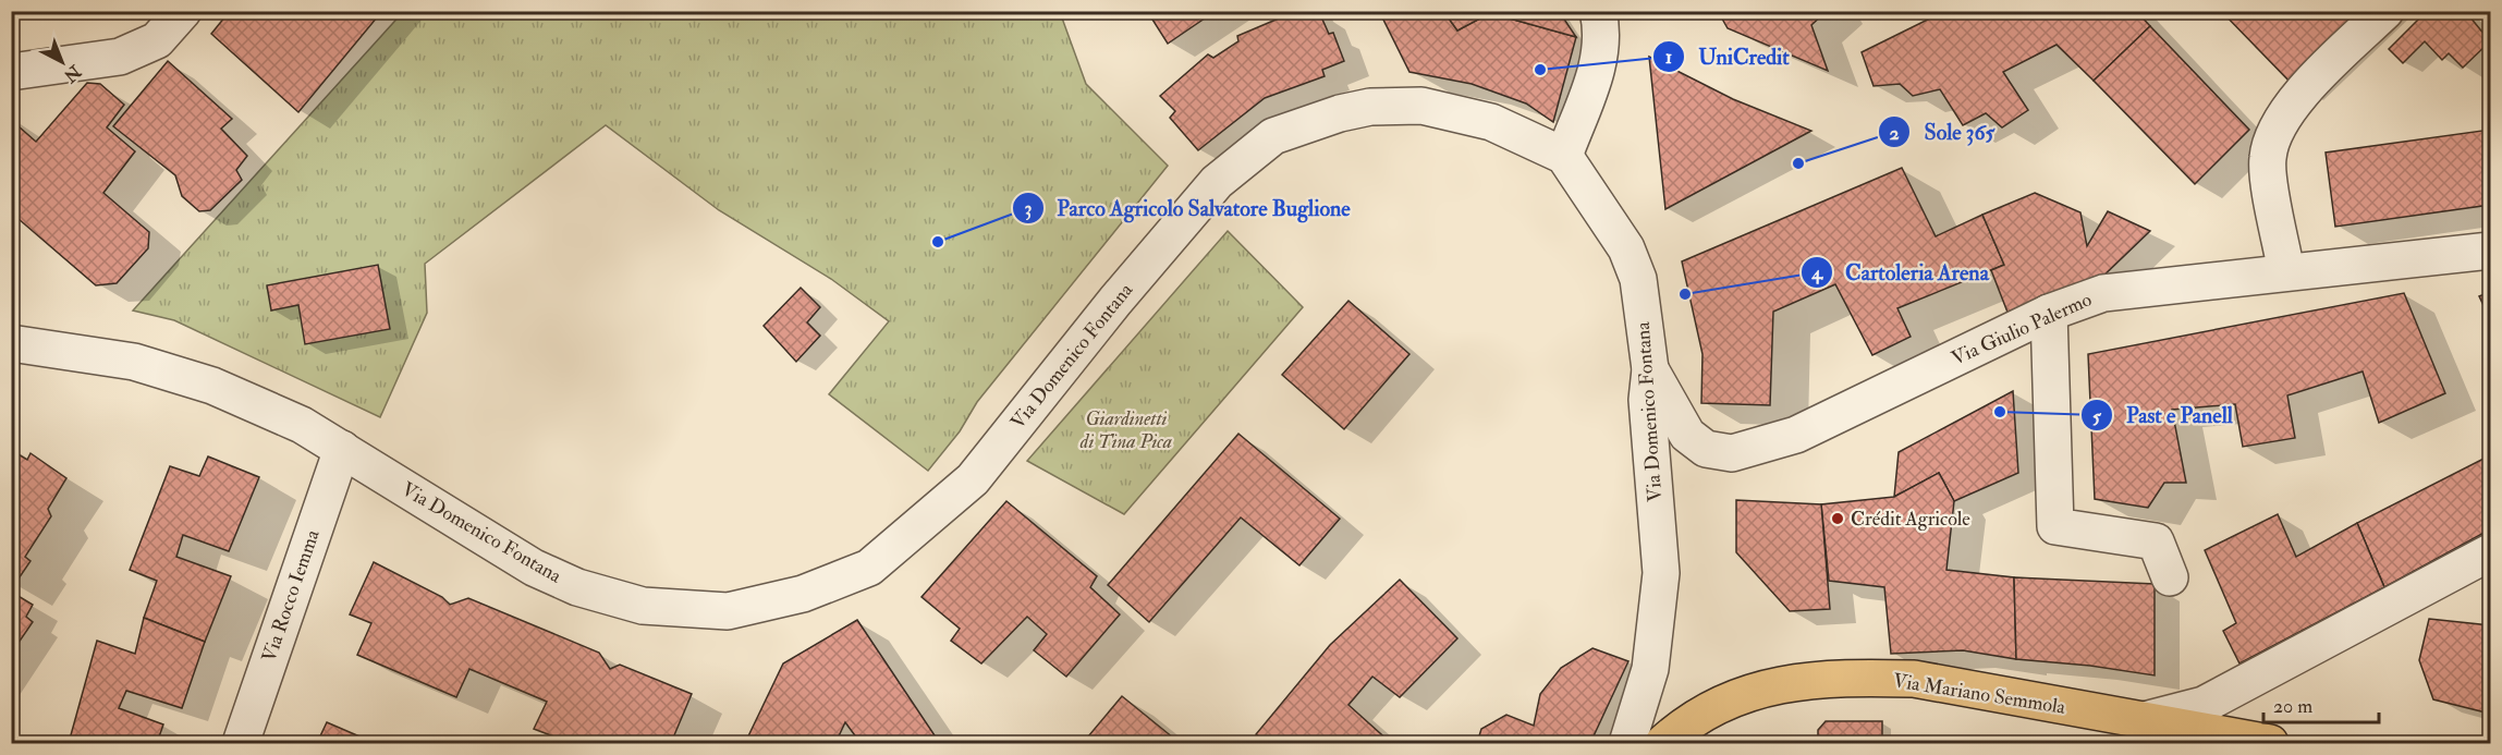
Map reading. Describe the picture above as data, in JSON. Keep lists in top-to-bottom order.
{
  "streets": {
    "main road": ["Via Mariano Semmola"],
    "street": ["Via Giulio Palermo", "Via Domenico Fontana", "Via Rocco Iemma"]
  },
  "crossings": [
    ["Via Giulio Palermo", "Via Domenico Fontana"],
    ["Via Domenico Fontana", "Via Rocco Iemma"]
  ],
  "parks": ["Giardinetti di Tina Pica"],
  "places": [
    "UniCredit",
    "Sole 365",
    "Parco Agricolo Salvatore Buglione",
    "Cartoleria Arena",
    "Past e Panell",
    "Crédit Agricole"
  ],
  "scale_bar": "20 m",
  "north": "bottom right"
}
